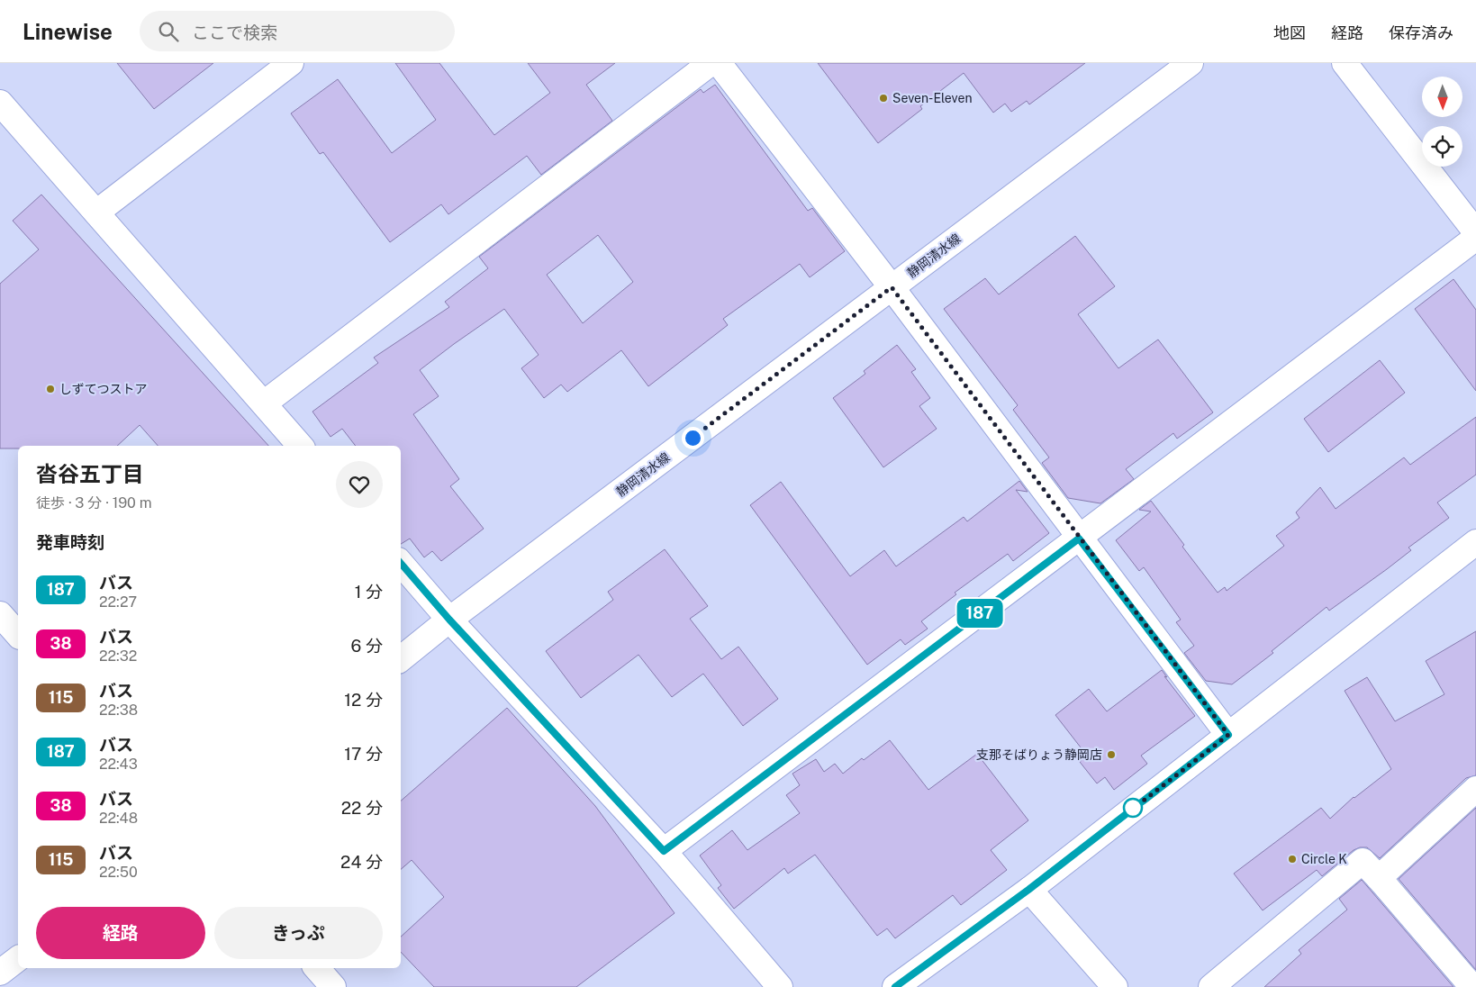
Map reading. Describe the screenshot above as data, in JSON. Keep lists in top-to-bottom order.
{
  "streets": {
    "street": ["静岡清水線"]
  },
  "places": [
    "Seven-Eleven",
    "しずてつストア",
    "支那そばりょう静岡店",
    "Circle K"
  ],
  "lines": ["bus line 187"],
  "north": "bottom",
  "page": {
    "header": "Linewise",
    "search": "ここで検索",
    "nav": ["地図", "経路", "保存済み"],
    "on_map": "187",
    "heading": [
      ["沓谷五丁目", "徒歩 · 3 分 · 190 m"],
      "発車時刻"
    ],
    "list": [
      {
        "mark": "187",
        "name": "バス",
        "note": "22:27",
        "value": "1 分"
      },
      {
        "mark": "38",
        "name": "バス",
        "note": "22:32",
        "value": "6 分"
      },
      {
        "mark": "115",
        "name": "バス",
        "note": "22:38",
        "value": "12 分"
      },
      {
        "mark": "187",
        "name": "バス",
        "note": "22:43",
        "value": "17 分"
      },
      {
        "mark": "38",
        "name": "バス",
        "note": "22:48",
        "value": "22 分"
      },
      {
        "mark": "115",
        "name": "バス",
        "note": "22:50",
        "value": "24 分"
      }
    ],
    "buttons": ["経路", "きっぷ"]
  }
}
